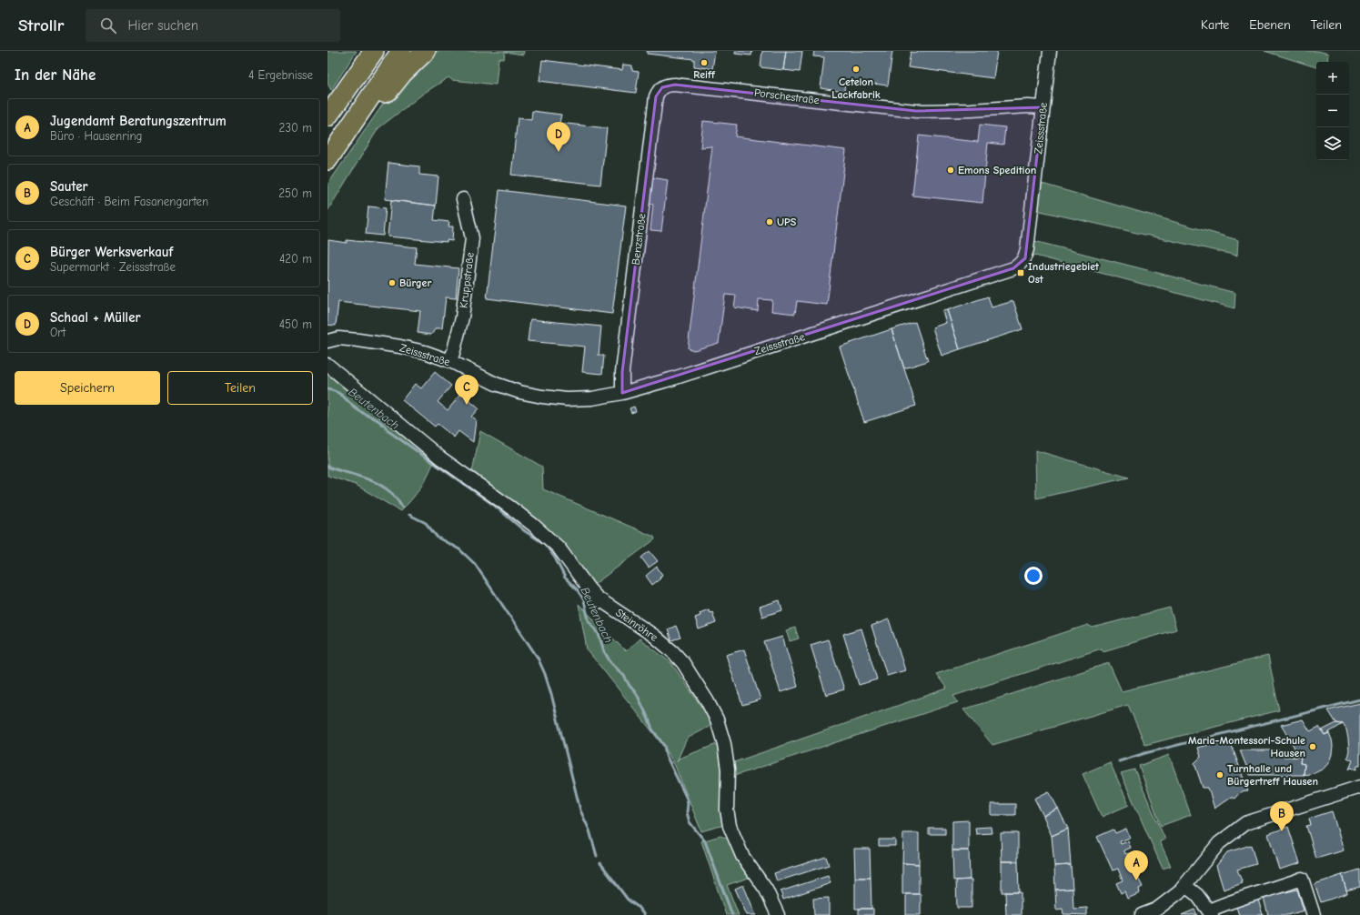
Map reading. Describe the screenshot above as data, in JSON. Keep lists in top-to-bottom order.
{
  "streets": {
    "street": [
      "Porschestraße",
      "Zeissstraße",
      "Benzstraße",
      "Kruppstraße",
      "Steinröhre"
    ]
  },
  "crossings": [
    ["Porschestraße", "Zeissstraße"],
    ["Porschestraße", "Benzstraße"],
    ["Zeissstraße", "Benzstraße"],
    ["Zeissstraße", "Kruppstraße"]
  ],
  "water": ["Beutenbach"],
  "places": {
    "other": [
      "Reiff",
      "Cetelon Lackfabrik",
      "Emons Spedition",
      "UPS",
      "Bürger",
      "Maria-Montessori-Schule Hausen",
      "Turnhalle und Bürgertreff Hausen"
    ],
    "transit": ["Industriegebiet Ost"]
  },
  "page": {
    "header": "Strollr",
    "search": "Hier suchen",
    "nav": ["Karte", "Ebenen", "Teilen"],
    "heading": ["In der Nähe", "4 Ergebnisse"],
    "map_buttons": ["+", "−"],
    "list": [
      {
        "mark": "A",
        "name": "Jugendamt Beratungszentrum",
        "note": "Büro · Hausenring",
        "value": "230 m"
      },
      {
        "mark": "B",
        "name": "Sauter",
        "note": "Geschäft · Beim Fasanengarten",
        "value": "250 m"
      },
      {
        "mark": "C",
        "name": "Bürger Werksverkauf",
        "note": "Supermarkt · Zeissstraße",
        "value": "420 m"
      },
      {
        "mark": "D",
        "name": "Schaal + Müller",
        "note": "Ort",
        "value": "450 m"
      }
    ],
    "pins": [
      "D",
      "C",
      "B",
      "A"
    ],
    "buttons": ["Speichern", "Teilen"]
  }
}
